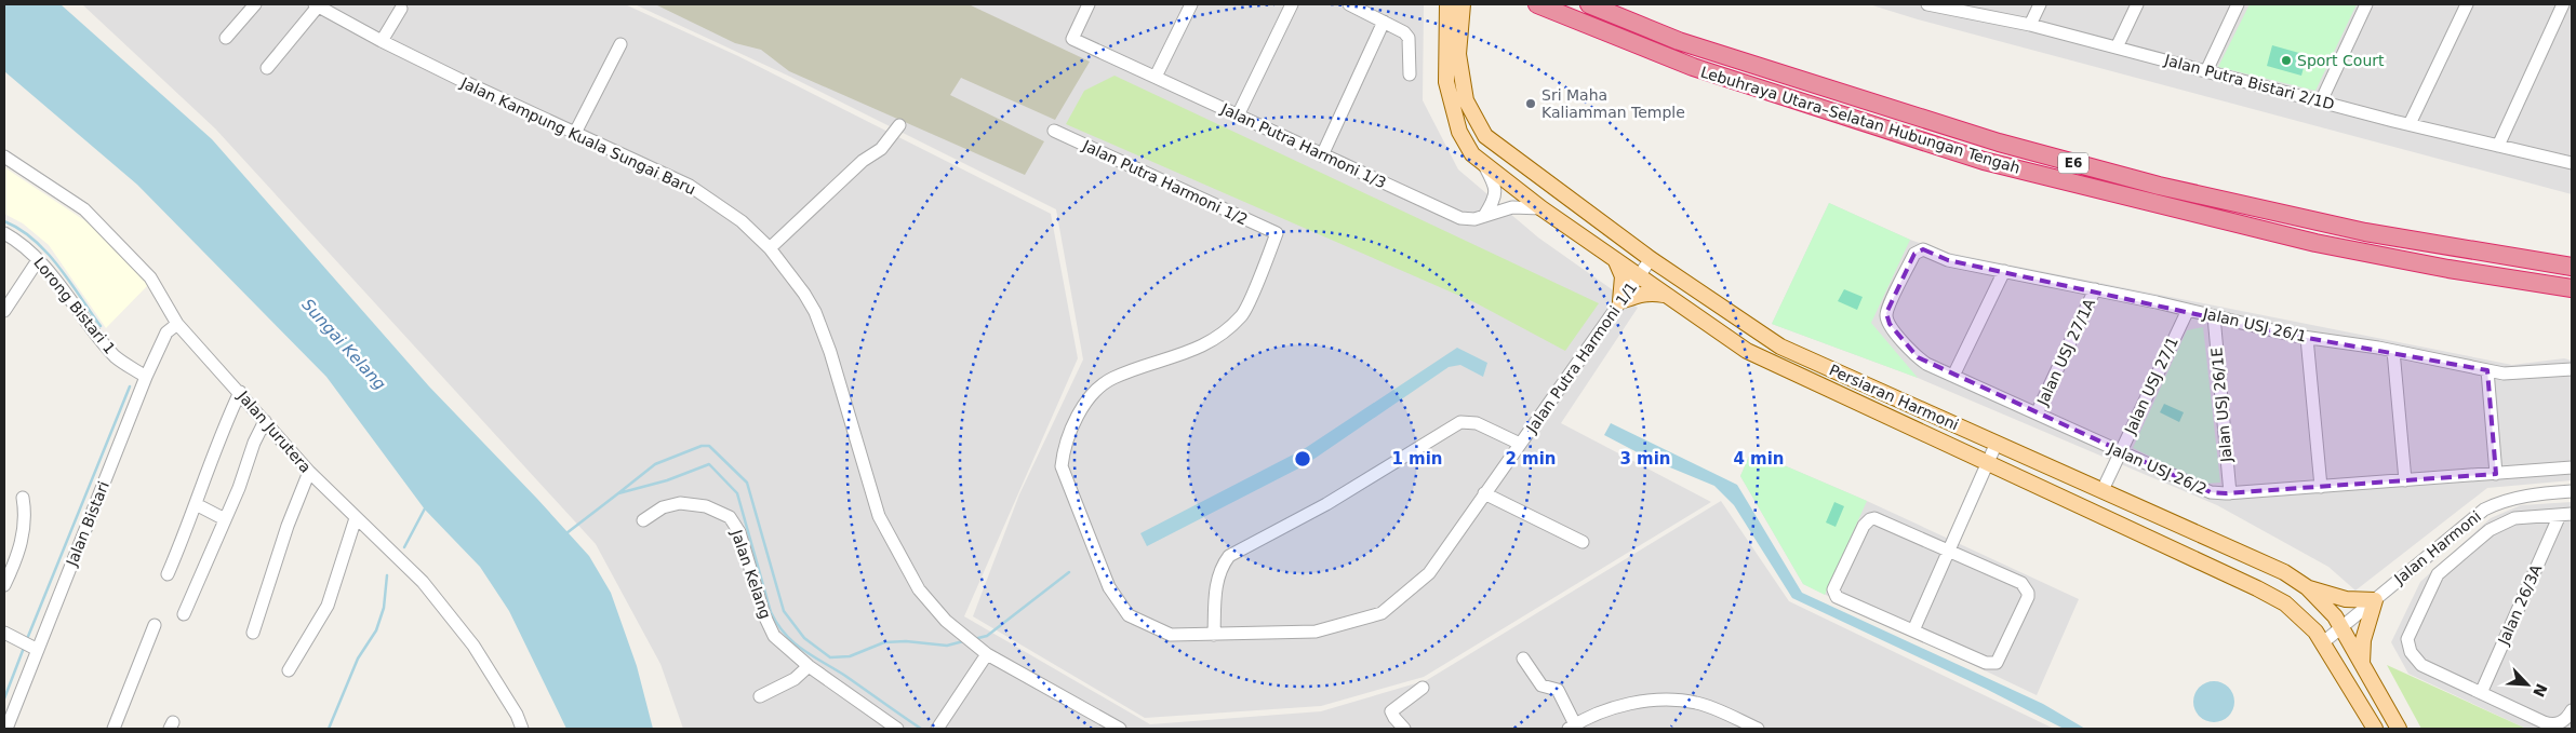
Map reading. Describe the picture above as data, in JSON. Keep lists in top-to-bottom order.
{
  "streets": {
    "highway": ["Lebuhraya Utara–Selatan Hubungan Tengah", "E6"],
    "main road": ["Persiaran Harmoni"],
    "street": [
      "Jalan Putra Bistari 2/1D",
      "Jalan Kampung Kuala Sungai Baru",
      "Jalan Putra Harmoni 1/3",
      "Jalan Putra Harmoni 1/2",
      "Lorong Bistari 1",
      "Jalan USJ 26/1",
      "Jalan USJ 27/1A",
      "Jalan Putra Harmoni 1/1",
      "Jalan USJ 27/1",
      "Jalan USJ 26/1E",
      "Jalan Jurutera",
      "Jalan USJ 26/2",
      "Jalan Bistari",
      "Jalan Harmoni",
      "Jalan Kelang",
      "Jalan 26/3A"
    ]
  },
  "crossings": [
    ["Jalan Putra Harmoni 1/3", "Persiaran Harmoni"],
    ["Jalan Putra Harmoni 1/2", "Jalan Putra Harmoni 1/1"],
    ["Lorong Bistari 1", "Jalan Bistari"],
    ["Jalan USJ 26/1", "Jalan USJ 27/1A"],
    ["Jalan USJ 26/1", "Jalan USJ 27/1"],
    ["Jalan USJ 26/1", "Jalan USJ 26/1E"],
    ["Jalan USJ 26/1", "Jalan USJ 26/2"],
    ["Jalan USJ 27/1A", "Jalan USJ 26/2"],
    ["Jalan Putra Harmoni 1/1", "Persiaran Harmoni"],
    ["Jalan USJ 27/1", "Persiaran Harmoni"],
    ["Jalan USJ 27/1", "Jalan USJ 26/2"],
    ["Persiaran Harmoni", "Jalan Harmoni"],
    ["Jalan USJ 26/1E", "Jalan USJ 26/2"],
    ["Jalan Jurutera", "Jalan Bistari"]
  ],
  "water": ["Sungai Kelang"],
  "places": ["Sport Court", "Sri Maha Kaliamman Temple"],
  "north": "bottom right",
  "rings": [
    "1 min",
    "2 min",
    "3 min",
    "4 min"
  ]
}
